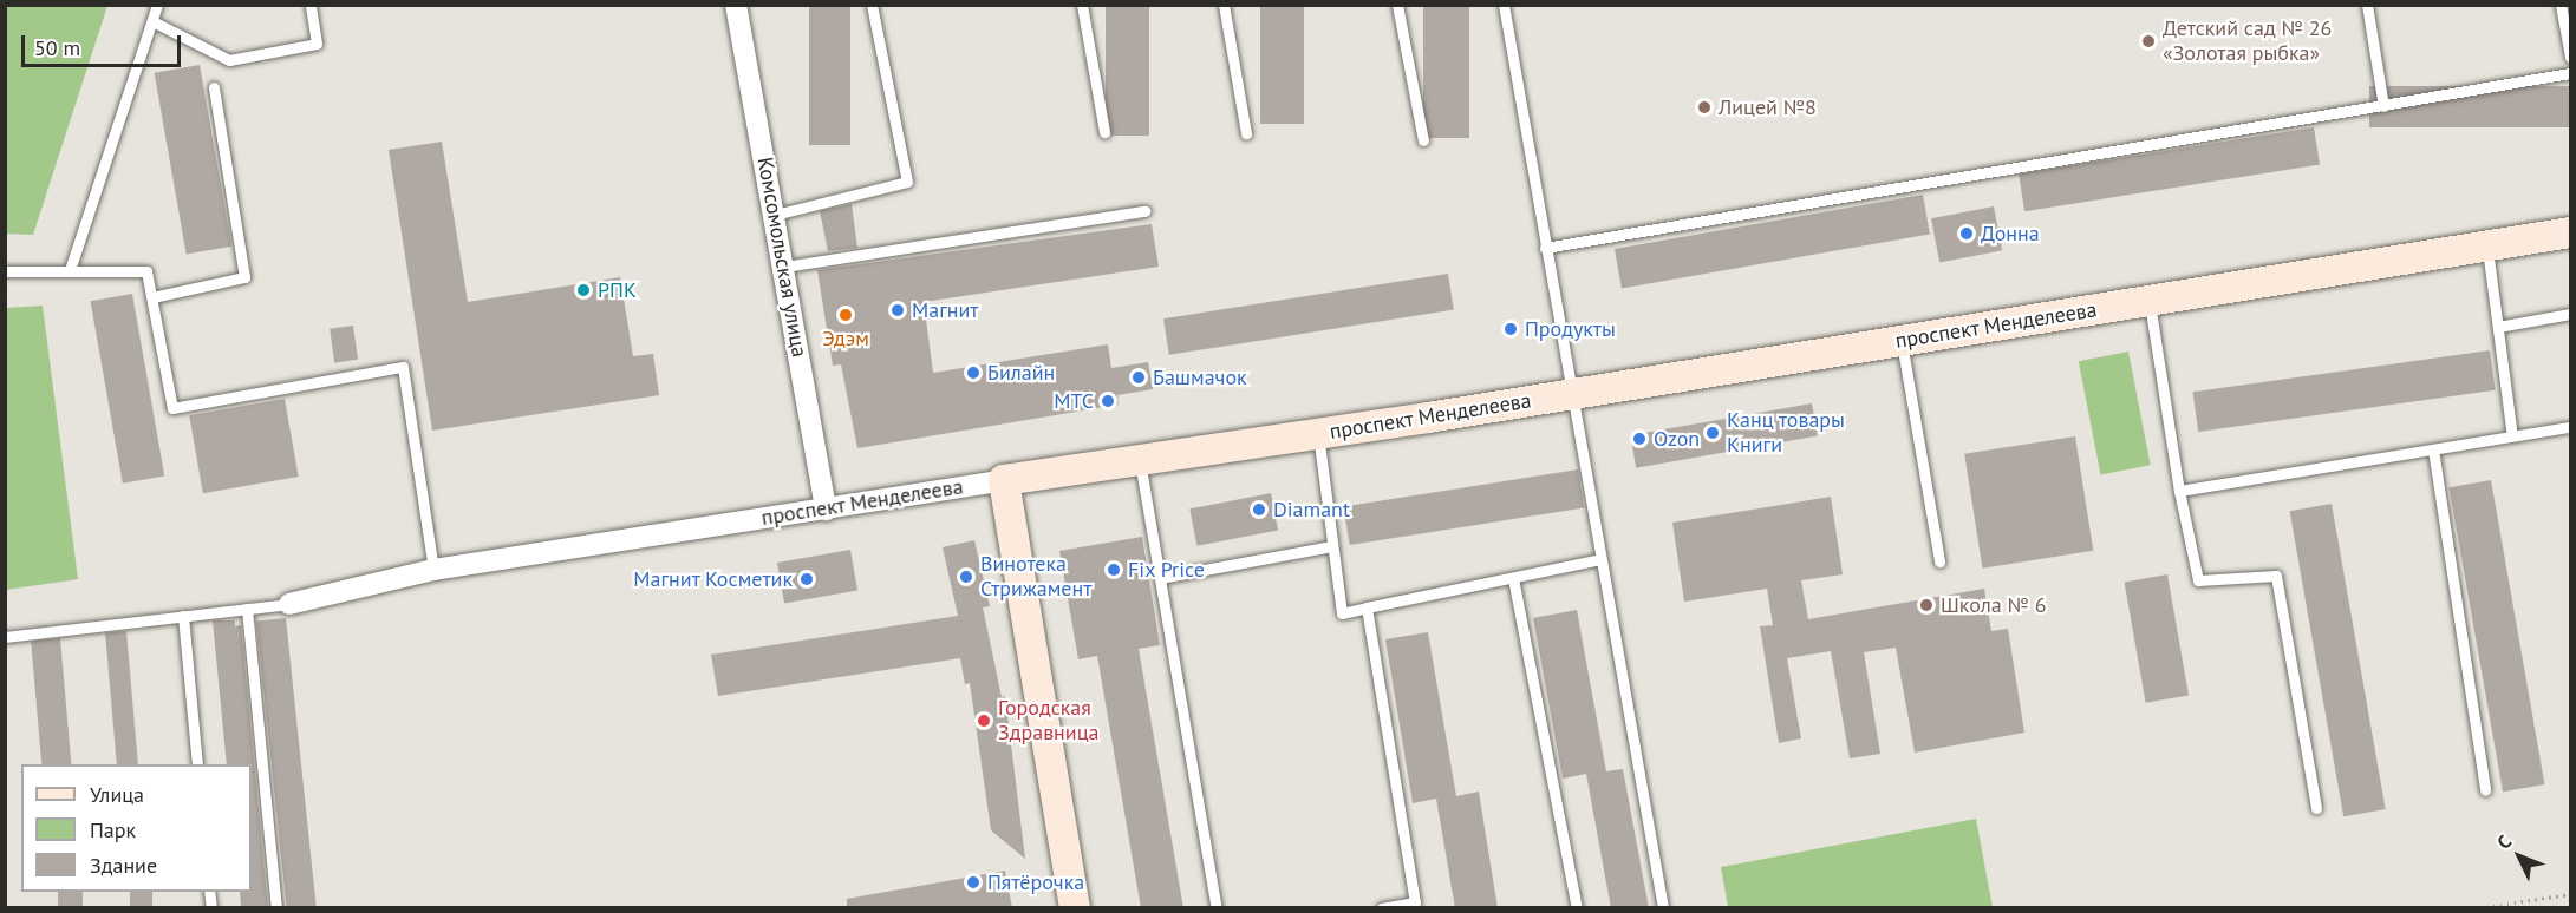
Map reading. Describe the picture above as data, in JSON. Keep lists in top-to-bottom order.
{
  "streets": {
    "street": ["Комсомольская улица", "проспект Менделеева"]
  },
  "crossings": [
    ["Комсомольская улица", "проспект Менделеева"]
  ],
  "places": [
    "Детский сад № 26 «Золотая рыбка»",
    "Лицей №8",
    "Донна",
    "РПК",
    "Магнит",
    "Эдэм",
    "Продукты",
    "Билайн",
    "Башмачок",
    "МТС",
    "Канц товары Книги",
    "Ozon",
    "Diamant",
    "Fix Price",
    "Винотека Стрижамент",
    "Магнит Косметик",
    "Школа № 6",
    "Городская Здравница",
    "Пятёрочка"
  ],
  "legend": ["Улица", "Парк", "Здание"],
  "scale_bar": "50 m",
  "north": "top left"
}
